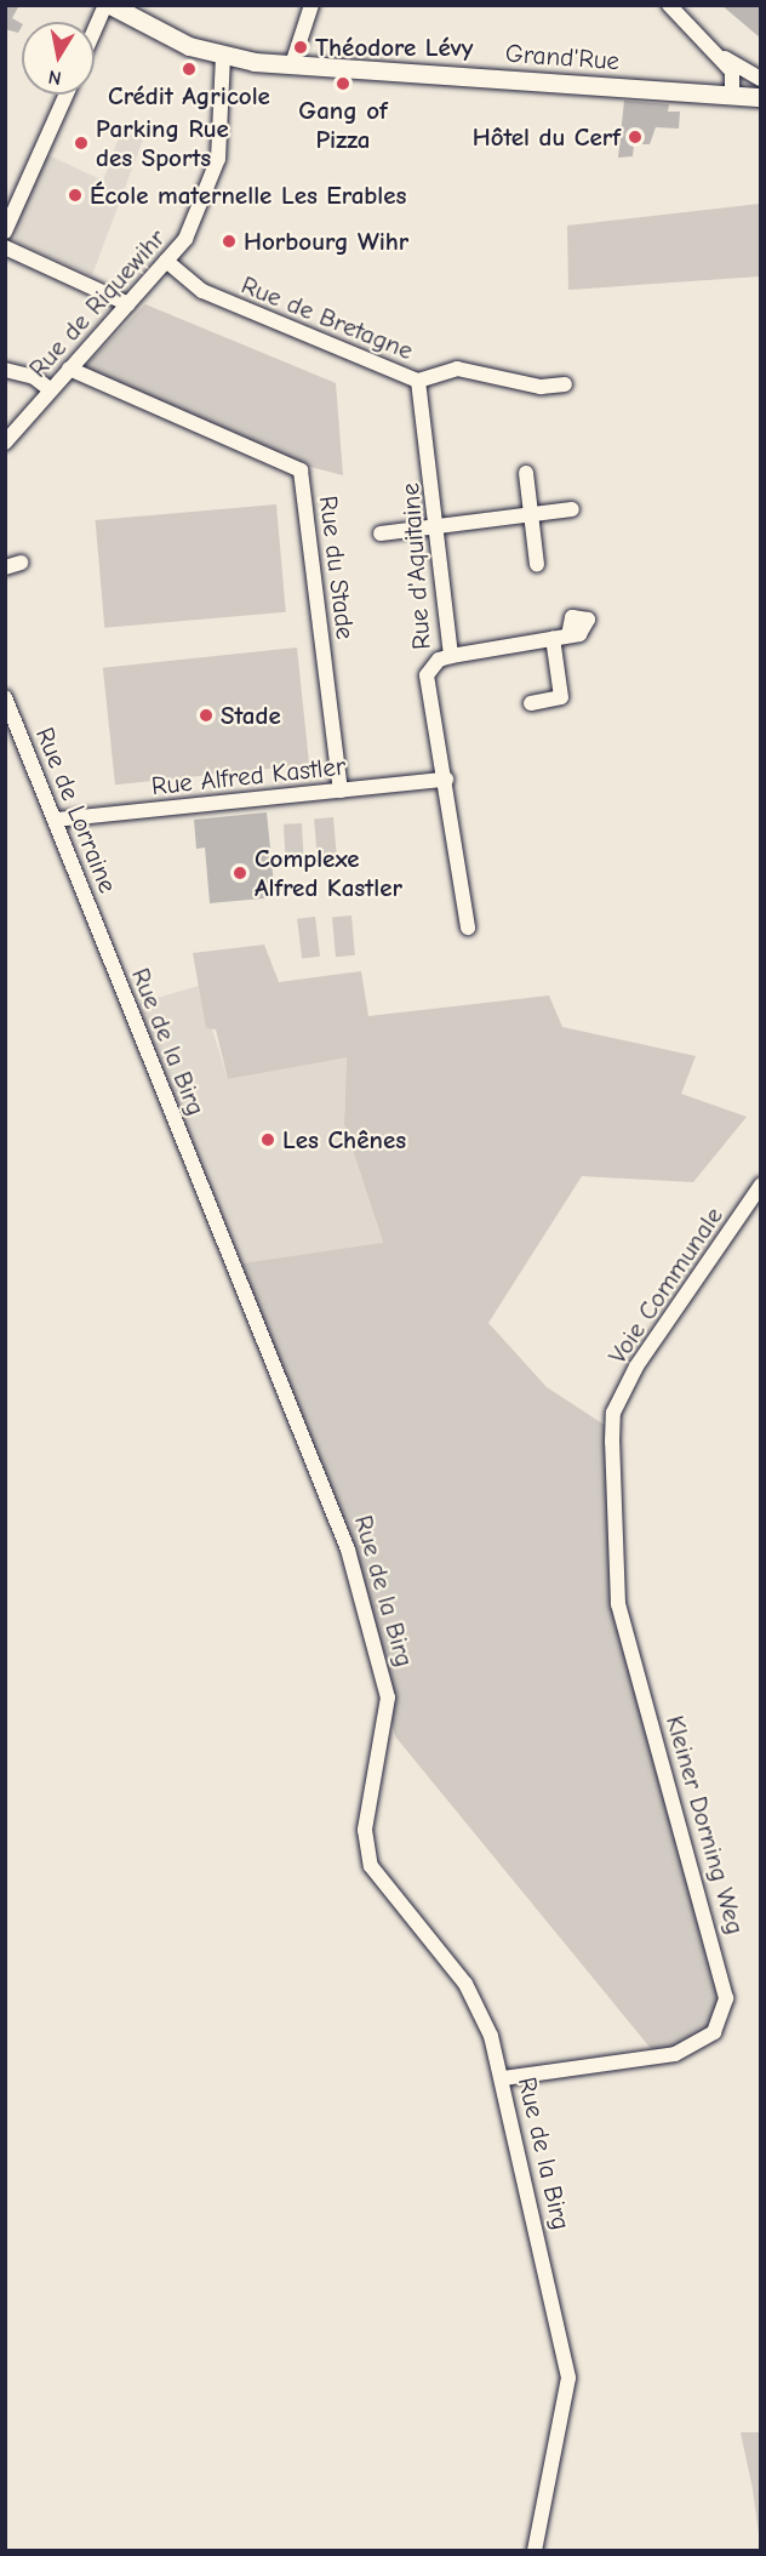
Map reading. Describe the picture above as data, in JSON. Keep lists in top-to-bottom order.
{
  "streets": {
    "main road": ["Grand'Rue"],
    "street": [
      "Rue de Riquewihr",
      "Rue de Bretagne",
      "Rue d'Aquitaine",
      "Rue du Stade",
      "Rue Alfred Kastler",
      "Rue de Lorraine",
      "Rue de la Birg",
      "Voie Communale",
      "Kleiner Dorning Weg"
    ]
  },
  "crossings": [
    ["Grand'Rue", "Rue de Riquewihr"],
    ["Rue de Riquewihr", "Rue de Bretagne"],
    ["Rue de Riquewihr", "Rue du Stade"],
    ["Rue de Bretagne", "Rue d'Aquitaine"],
    ["Rue d'Aquitaine", "Rue Alfred Kastler"],
    ["Rue du Stade", "Rue Alfred Kastler"],
    ["Rue Alfred Kastler", "Rue de Lorraine"],
    ["Rue de Lorraine", "Rue de la Birg"],
    ["Rue de la Birg", "Kleiner Dorning Weg"],
    ["Voie Communale", "Kleiner Dorning Weg"]
  ],
  "places": [
    "Théodore Lévy",
    "Crédit Agricole",
    "Gang of Pizza",
    "Hôtel du Cerf",
    "Parking Rue des Sports",
    "École maternelle Les Erables",
    "Horbourg Wihr",
    "Stade",
    "Complexe Alfred Kastler",
    "Les Chênes"
  ],
  "north": "bottom"
}
